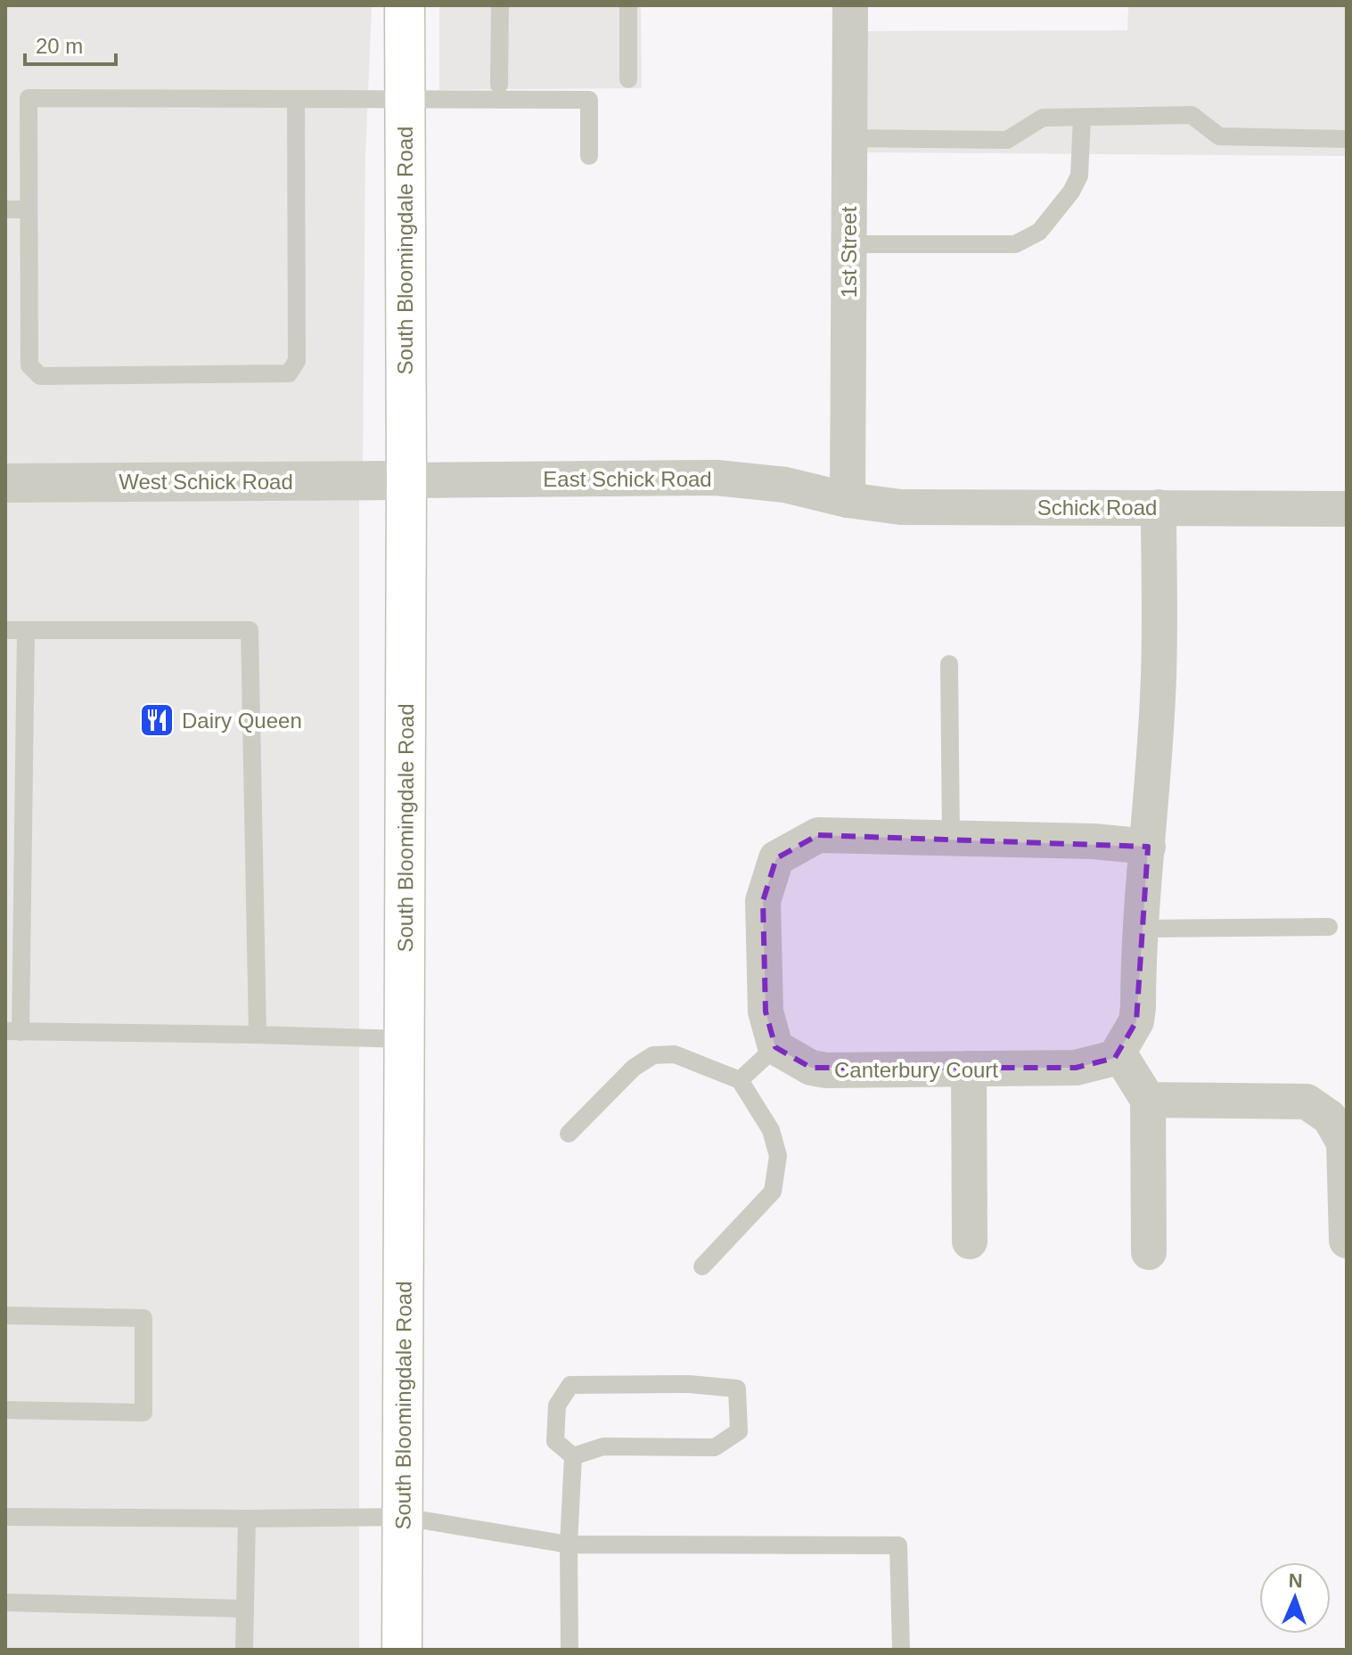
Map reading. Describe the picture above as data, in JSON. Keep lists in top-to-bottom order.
{
  "streets": {
    "main road": ["South Bloomingdale Road"],
    "street": [
      "1st Street",
      "East Schick Road",
      "West Schick Road",
      "Schick Road",
      "Canterbury Court"
    ]
  },
  "crossings": [
    ["South Bloomingdale Road", "East Schick Road"],
    ["South Bloomingdale Road", "West Schick Road"],
    ["1st Street", "East Schick Road"],
    ["1st Street", "Schick Road"],
    ["East Schick Road", "West Schick Road"],
    ["East Schick Road", "Schick Road"]
  ],
  "places": {
    "restaurant": ["Dairy Queen"]
  },
  "scale_bar": "20 m",
  "north": "top"
}
